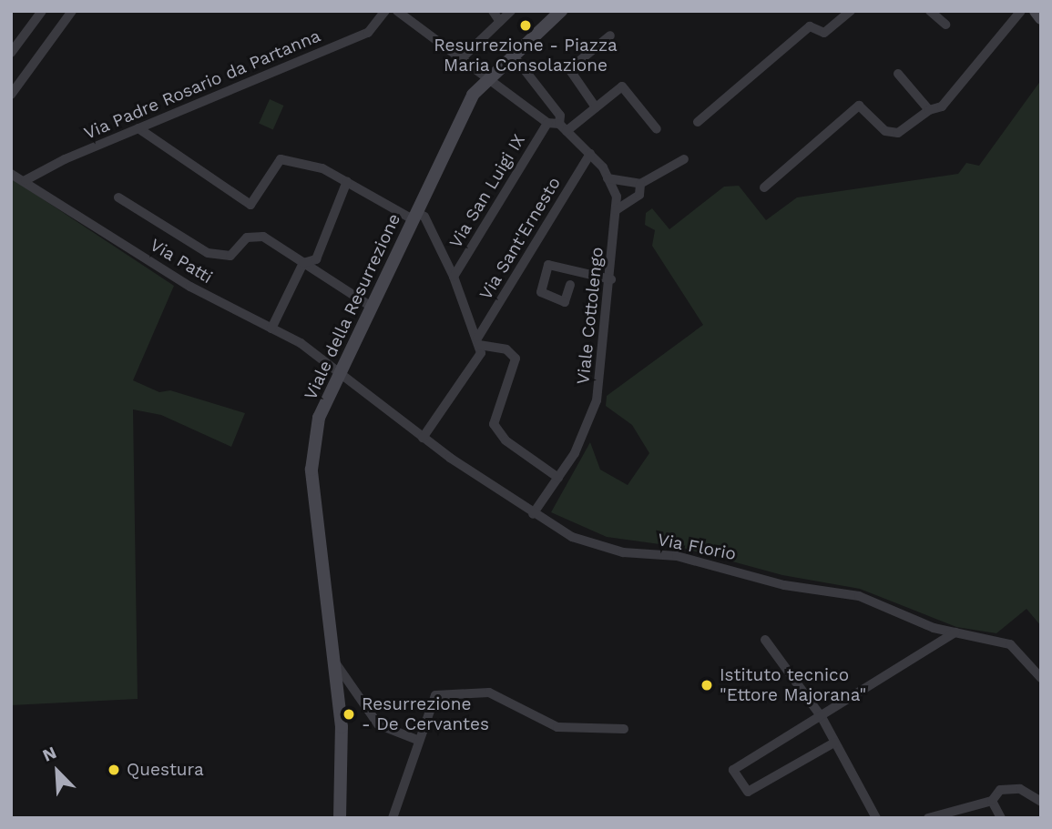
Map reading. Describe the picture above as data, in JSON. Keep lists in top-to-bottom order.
{
  "streets": {
    "street": [
      "Via Padre Rosario da Partanna",
      "Via San Luigi IX",
      "Via Sant'Ernesto",
      "Via Patti",
      "Viale della Resurrezione",
      "Viale Cottolengo",
      "Via Florio"
    ]
  },
  "crossings": [
    ["Via Padre Rosario da Partanna", "Via Patti"],
    ["Via Sant'Ernesto", "Viale Cottolengo"],
    ["Via Sant'Ernesto", "Via Florio"],
    ["Via Patti", "Viale della Resurrezione"],
    ["Via Patti", "Via Florio"],
    ["Viale della Resurrezione", "Viale Cottolengo"],
    ["Viale della Resurrezione", "Via Florio"],
    ["Viale Cottolengo", "Via Florio"]
  ],
  "places": [
    "Resurrezione - Piazza Maria Consolazione",
    "Istituto tecnico \"Ettore Majorana\"",
    "Resurrezione - De Cervantes",
    "Questura"
  ],
  "north": "top left"
}
